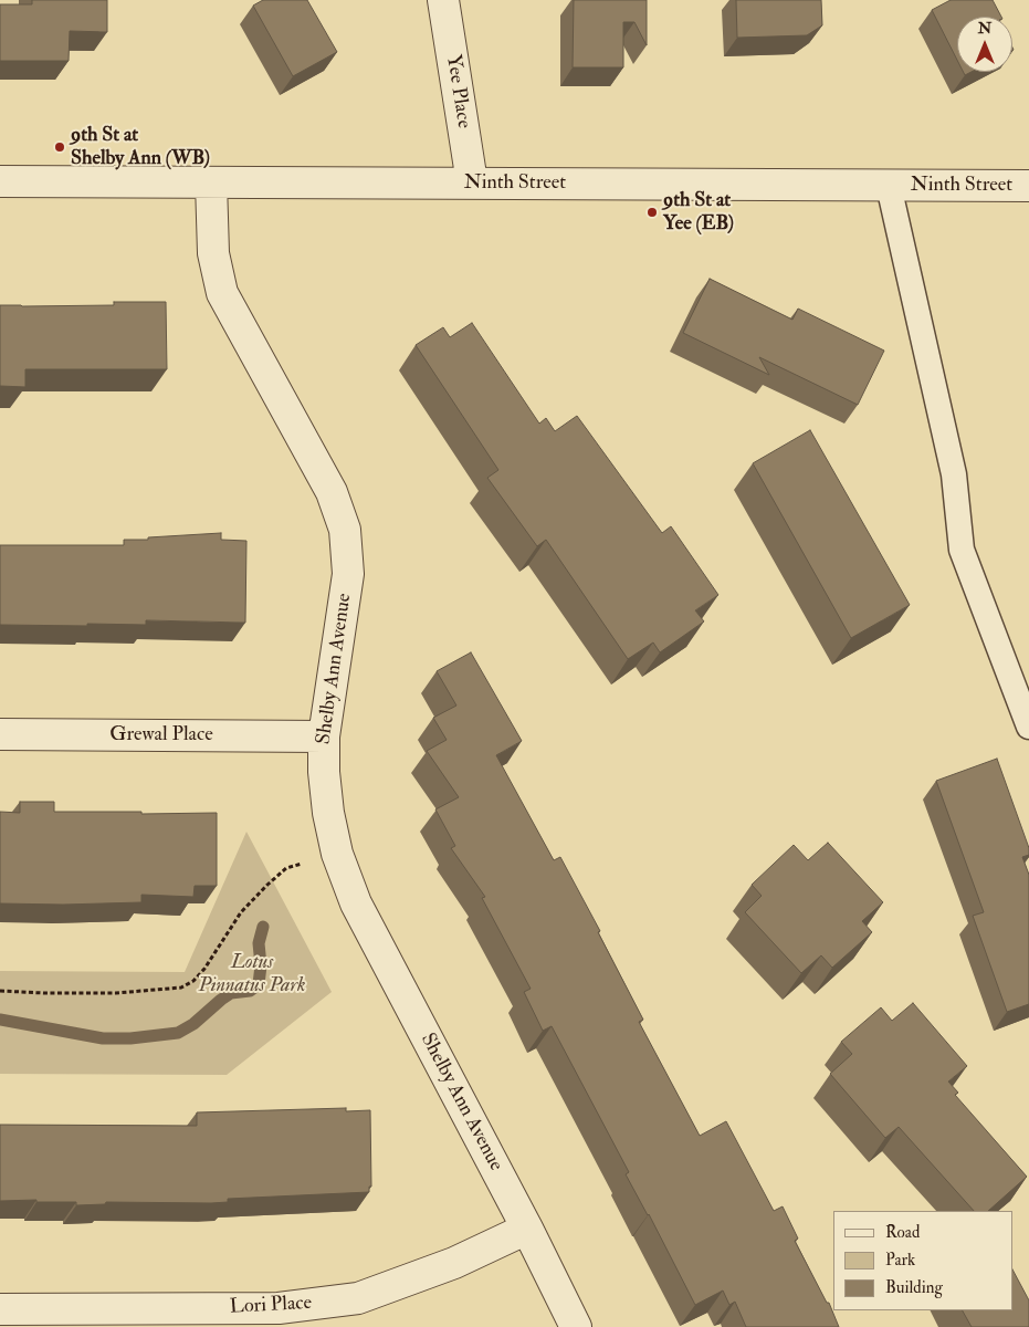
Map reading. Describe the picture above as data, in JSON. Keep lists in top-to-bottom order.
{
  "streets": {
    "street": [
      "Yee Place",
      "Ninth Street",
      "Shelby Ann Avenue",
      "Grewal Place",
      "Lori Place"
    ]
  },
  "crossings": [
    ["Yee Place", "Ninth Street"],
    ["Ninth Street", "Shelby Ann Avenue"],
    ["Shelby Ann Avenue", "Grewal Place"],
    ["Shelby Ann Avenue", "Lori Place"]
  ],
  "parks": ["Lotus Pinnatus Park"],
  "places": ["9th St at Shelby Ann (WB)", "9th St at Yee (EB)"],
  "legend": ["Road", "Park", "Building"],
  "north": "top"
}
